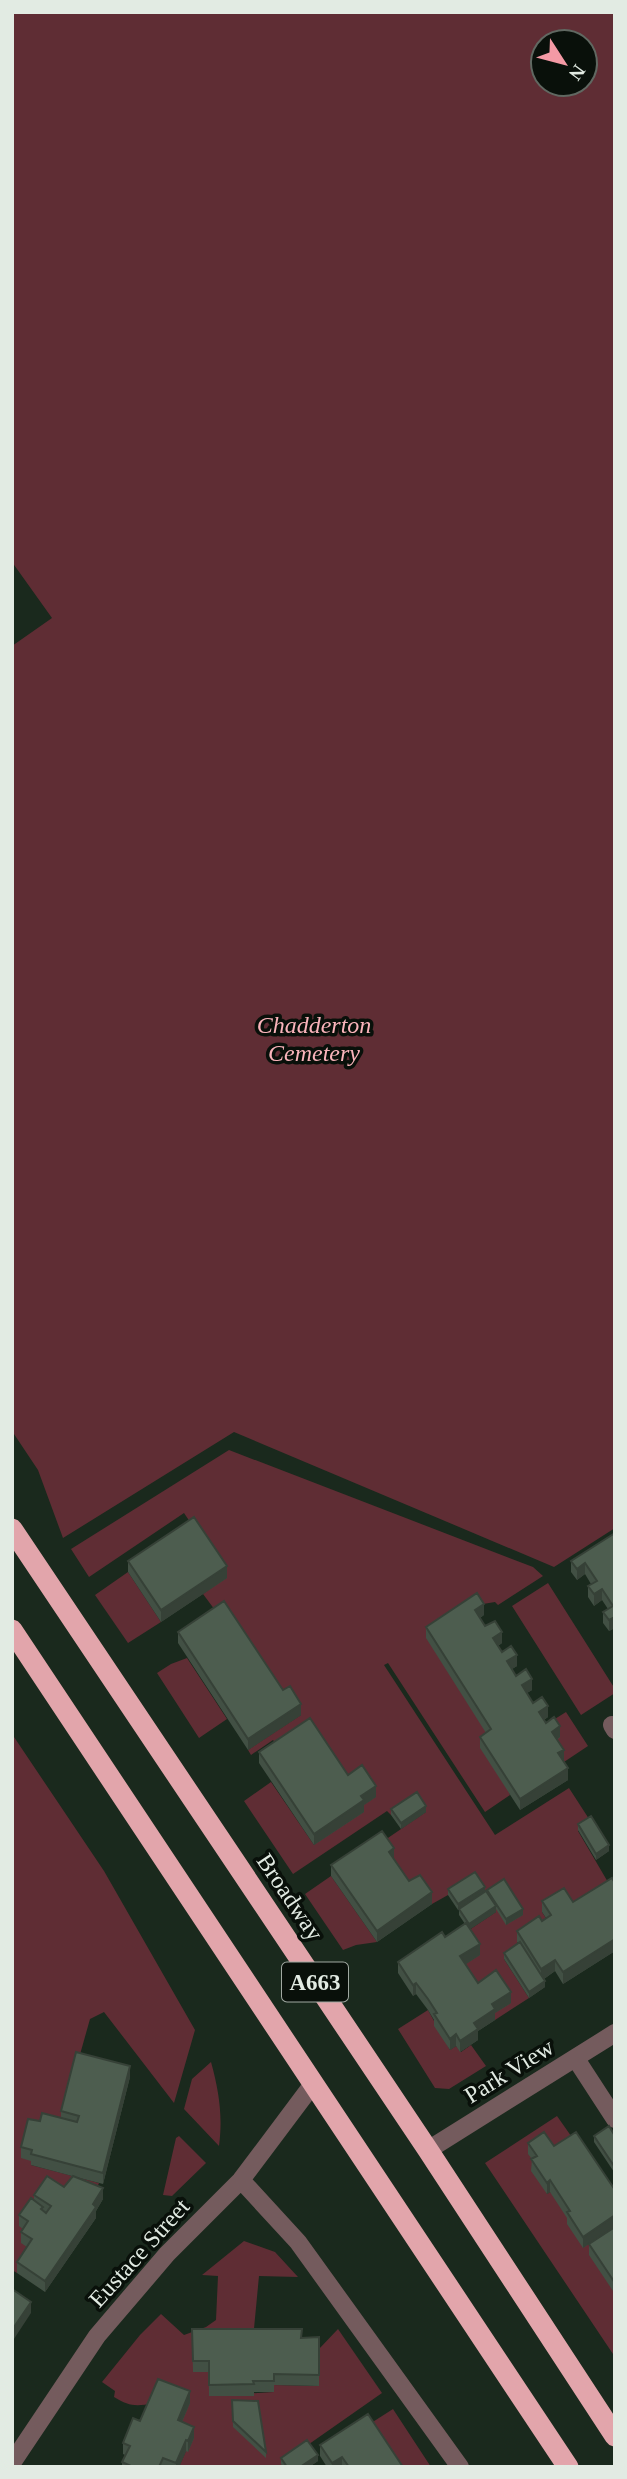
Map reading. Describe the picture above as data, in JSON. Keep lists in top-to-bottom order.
{
  "streets": {
    "highway": ["Broadway", "A663"],
    "street": ["Park View", "Eustace Street"]
  },
  "crossings": [
    ["Broadway", "Park View"],
    ["A663", "Eustace Street"]
  ],
  "parks": ["Chadderton Cemetery"],
  "north": "bottom right"
}
